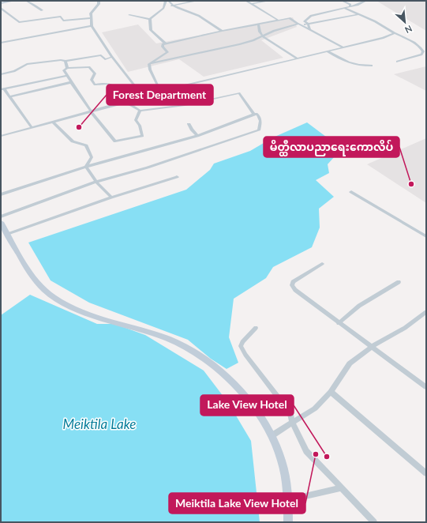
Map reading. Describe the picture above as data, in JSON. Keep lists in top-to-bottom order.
{
  "water": ["Meiktila Lake"],
  "places": [
    "Forest Department",
    "မိတ္ထီလာပညာရေးကောလိပ်",
    "Meiktila Lake View Hotel",
    "Lake View Hotel"
  ],
  "north": "bottom right"
}
